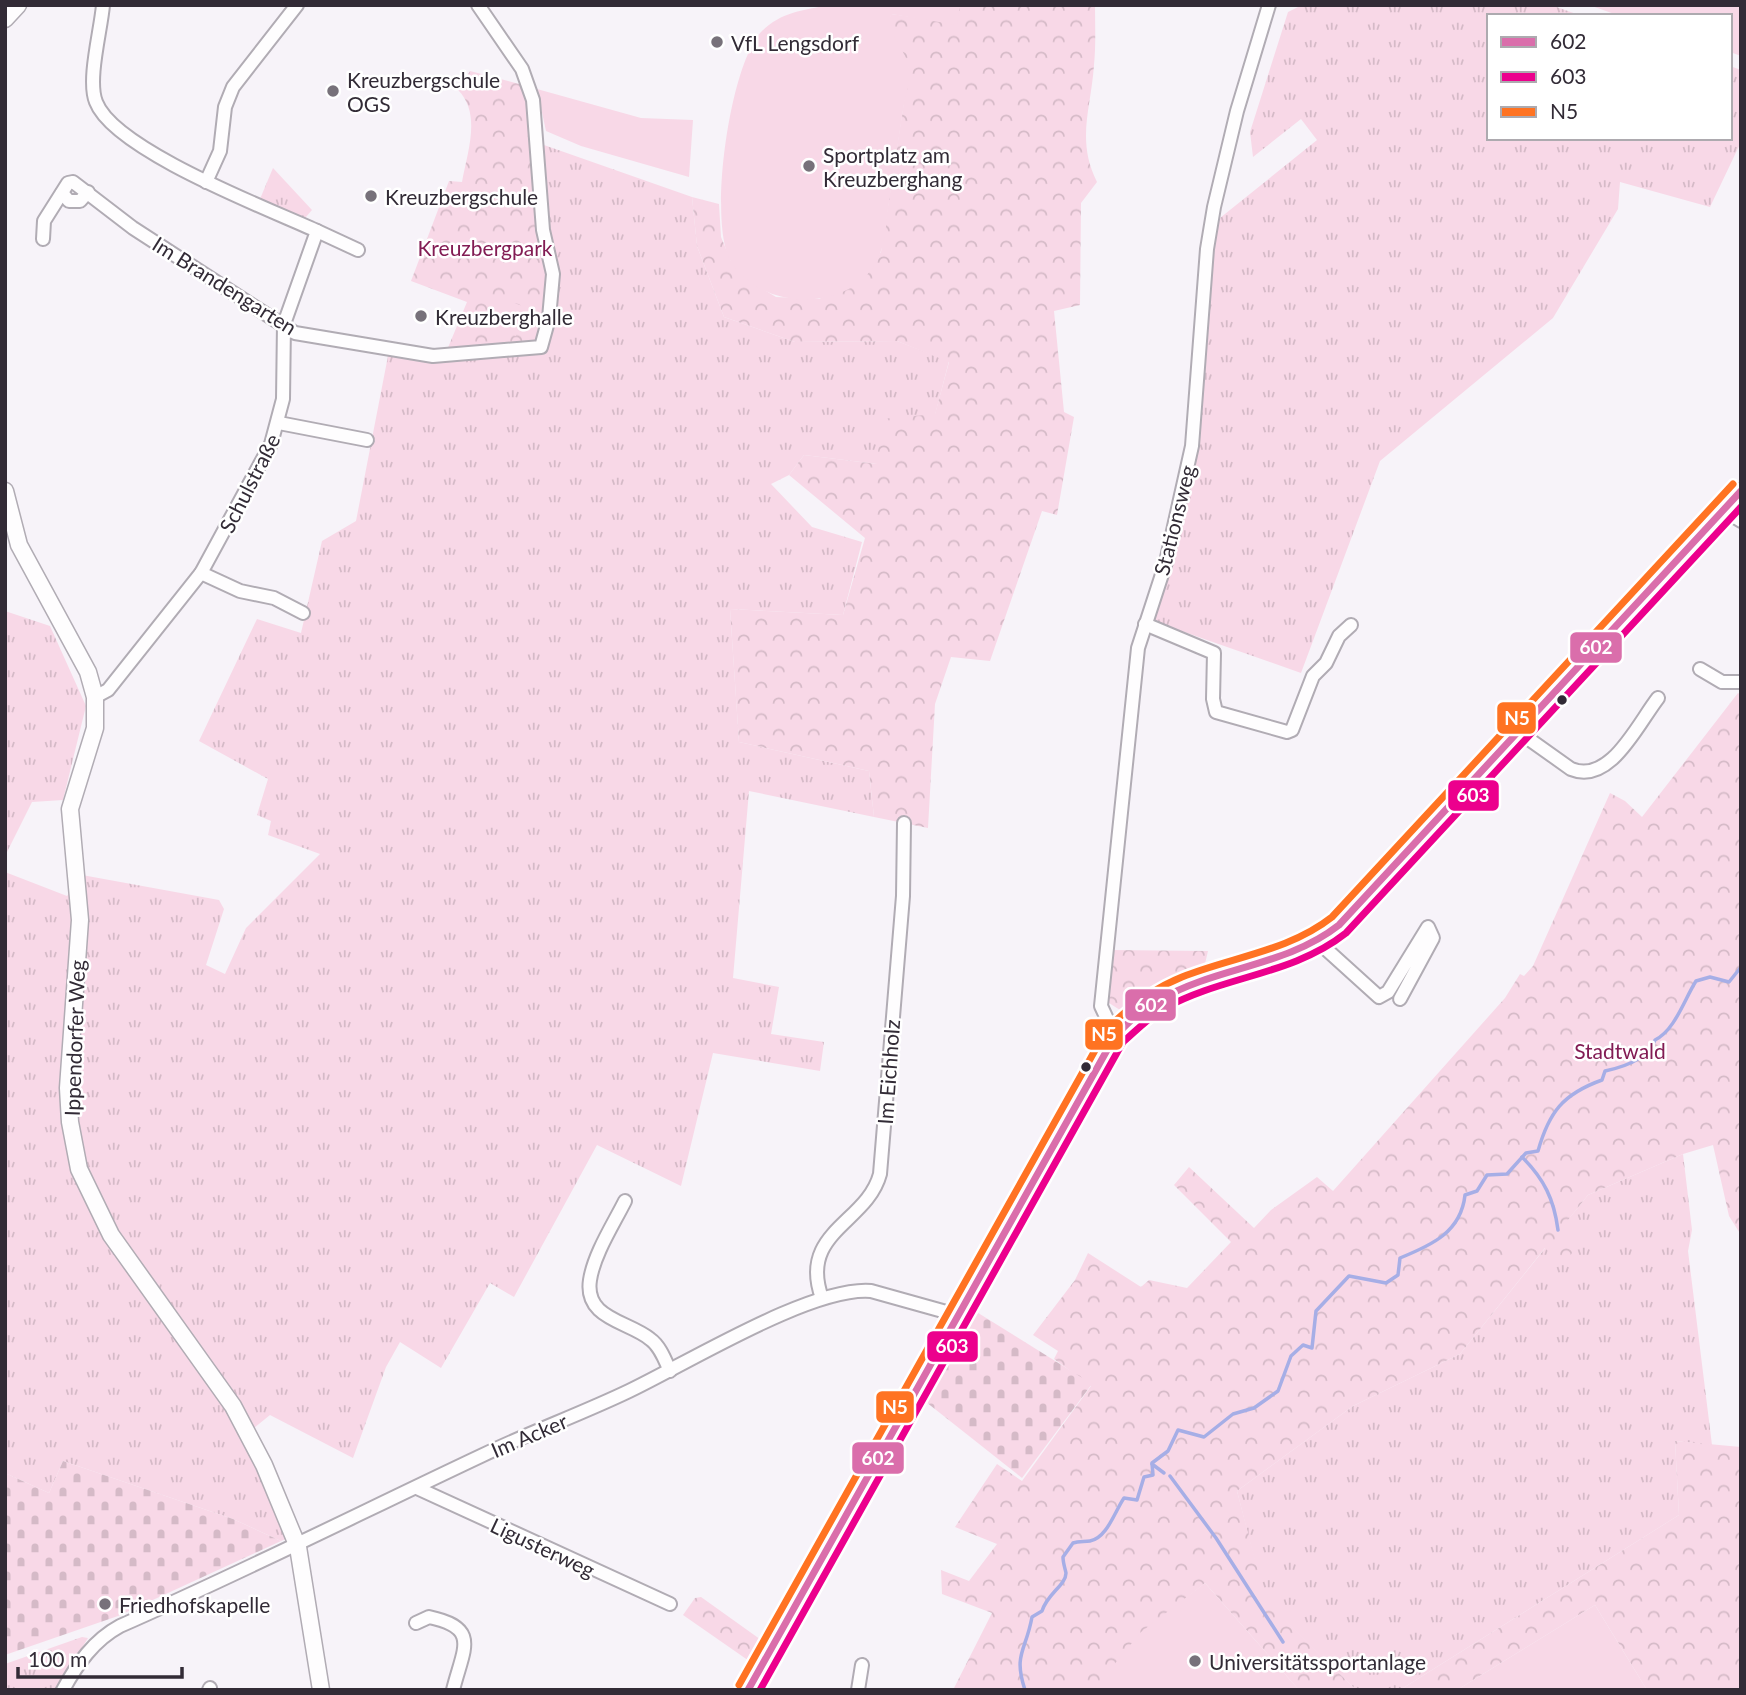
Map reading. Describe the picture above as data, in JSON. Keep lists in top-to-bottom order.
{
  "streets": {
    "street": [
      "Im Brandengarten",
      "Schulstraße",
      "Stationsweg",
      "Ippendorfer Weg",
      "Im Eichholz",
      "Im Acker",
      "Ligusterweg"
    ]
  },
  "crossings": [
    ["Im Brandengarten", "Schulstraße"],
    ["Schulstraße", "Ippendorfer Weg"],
    ["Ippendorfer Weg", "Im Acker"],
    ["Im Eichholz", "Im Acker"],
    ["Im Acker", "Ligusterweg"]
  ],
  "parks": ["Kreuzbergpark", "Stadtwald"],
  "places": [
    "VfL Lengsdorf",
    "Kreuzbergschule OGS",
    "Sportplatz am Kreuzberghang",
    "Kreuzbergschule",
    "Kreuzberghalle",
    "Friedhofskapelle",
    "Universitätssportanlage"
  ],
  "lines": ["transit line N5", "transit line 602", "transit line 603"],
  "legend": ["602", "603", "N5"],
  "scale_bar": "100 m"
}
